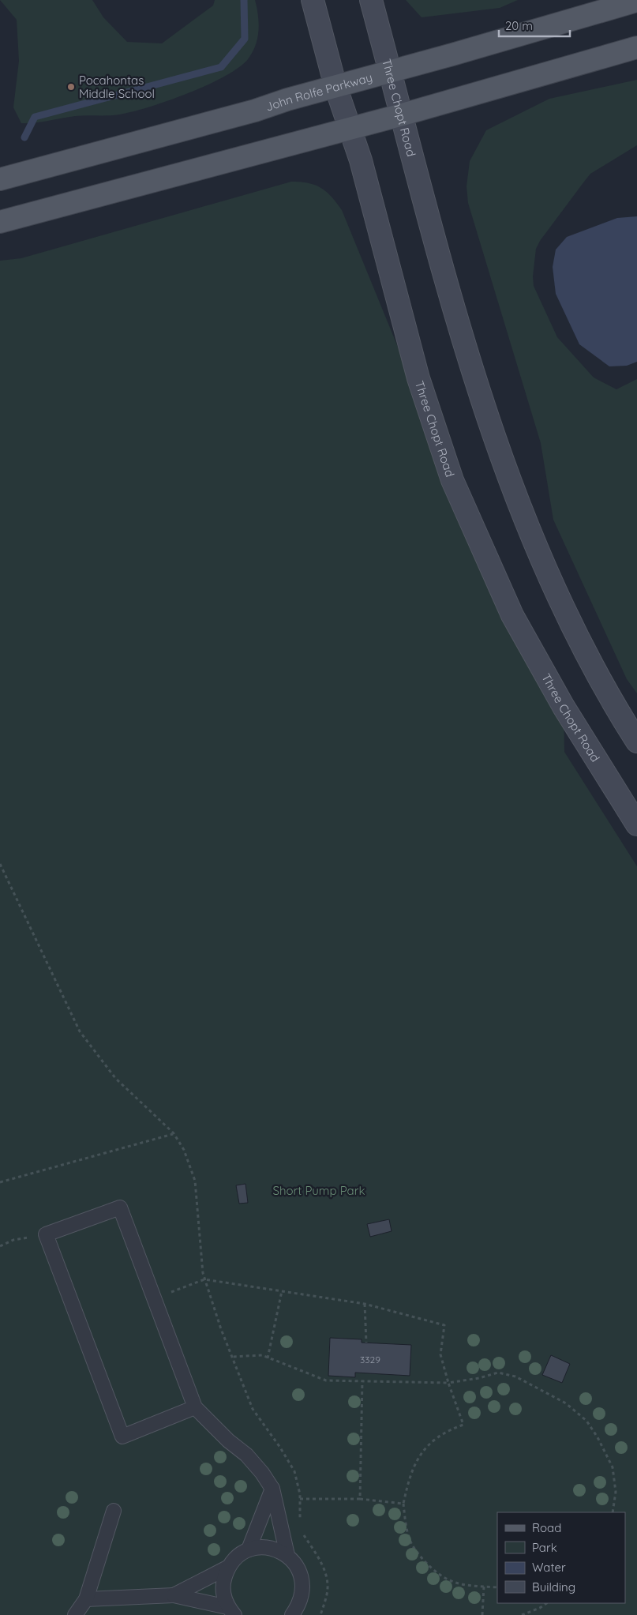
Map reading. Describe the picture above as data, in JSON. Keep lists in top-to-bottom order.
{
  "streets": {
    "main road": ["John Rolfe Parkway", "Three Chopt Road"]
  },
  "crossings": [
    ["John Rolfe Parkway", "Three Chopt Road"]
  ],
  "parks": ["Short Pump Park"],
  "places": ["Pocahontas Middle School"],
  "house_numbers": ["3329"],
  "legend": [
    "Road",
    "Park",
    "Water",
    "Building"
  ],
  "scale_bar": "20 m"
}
